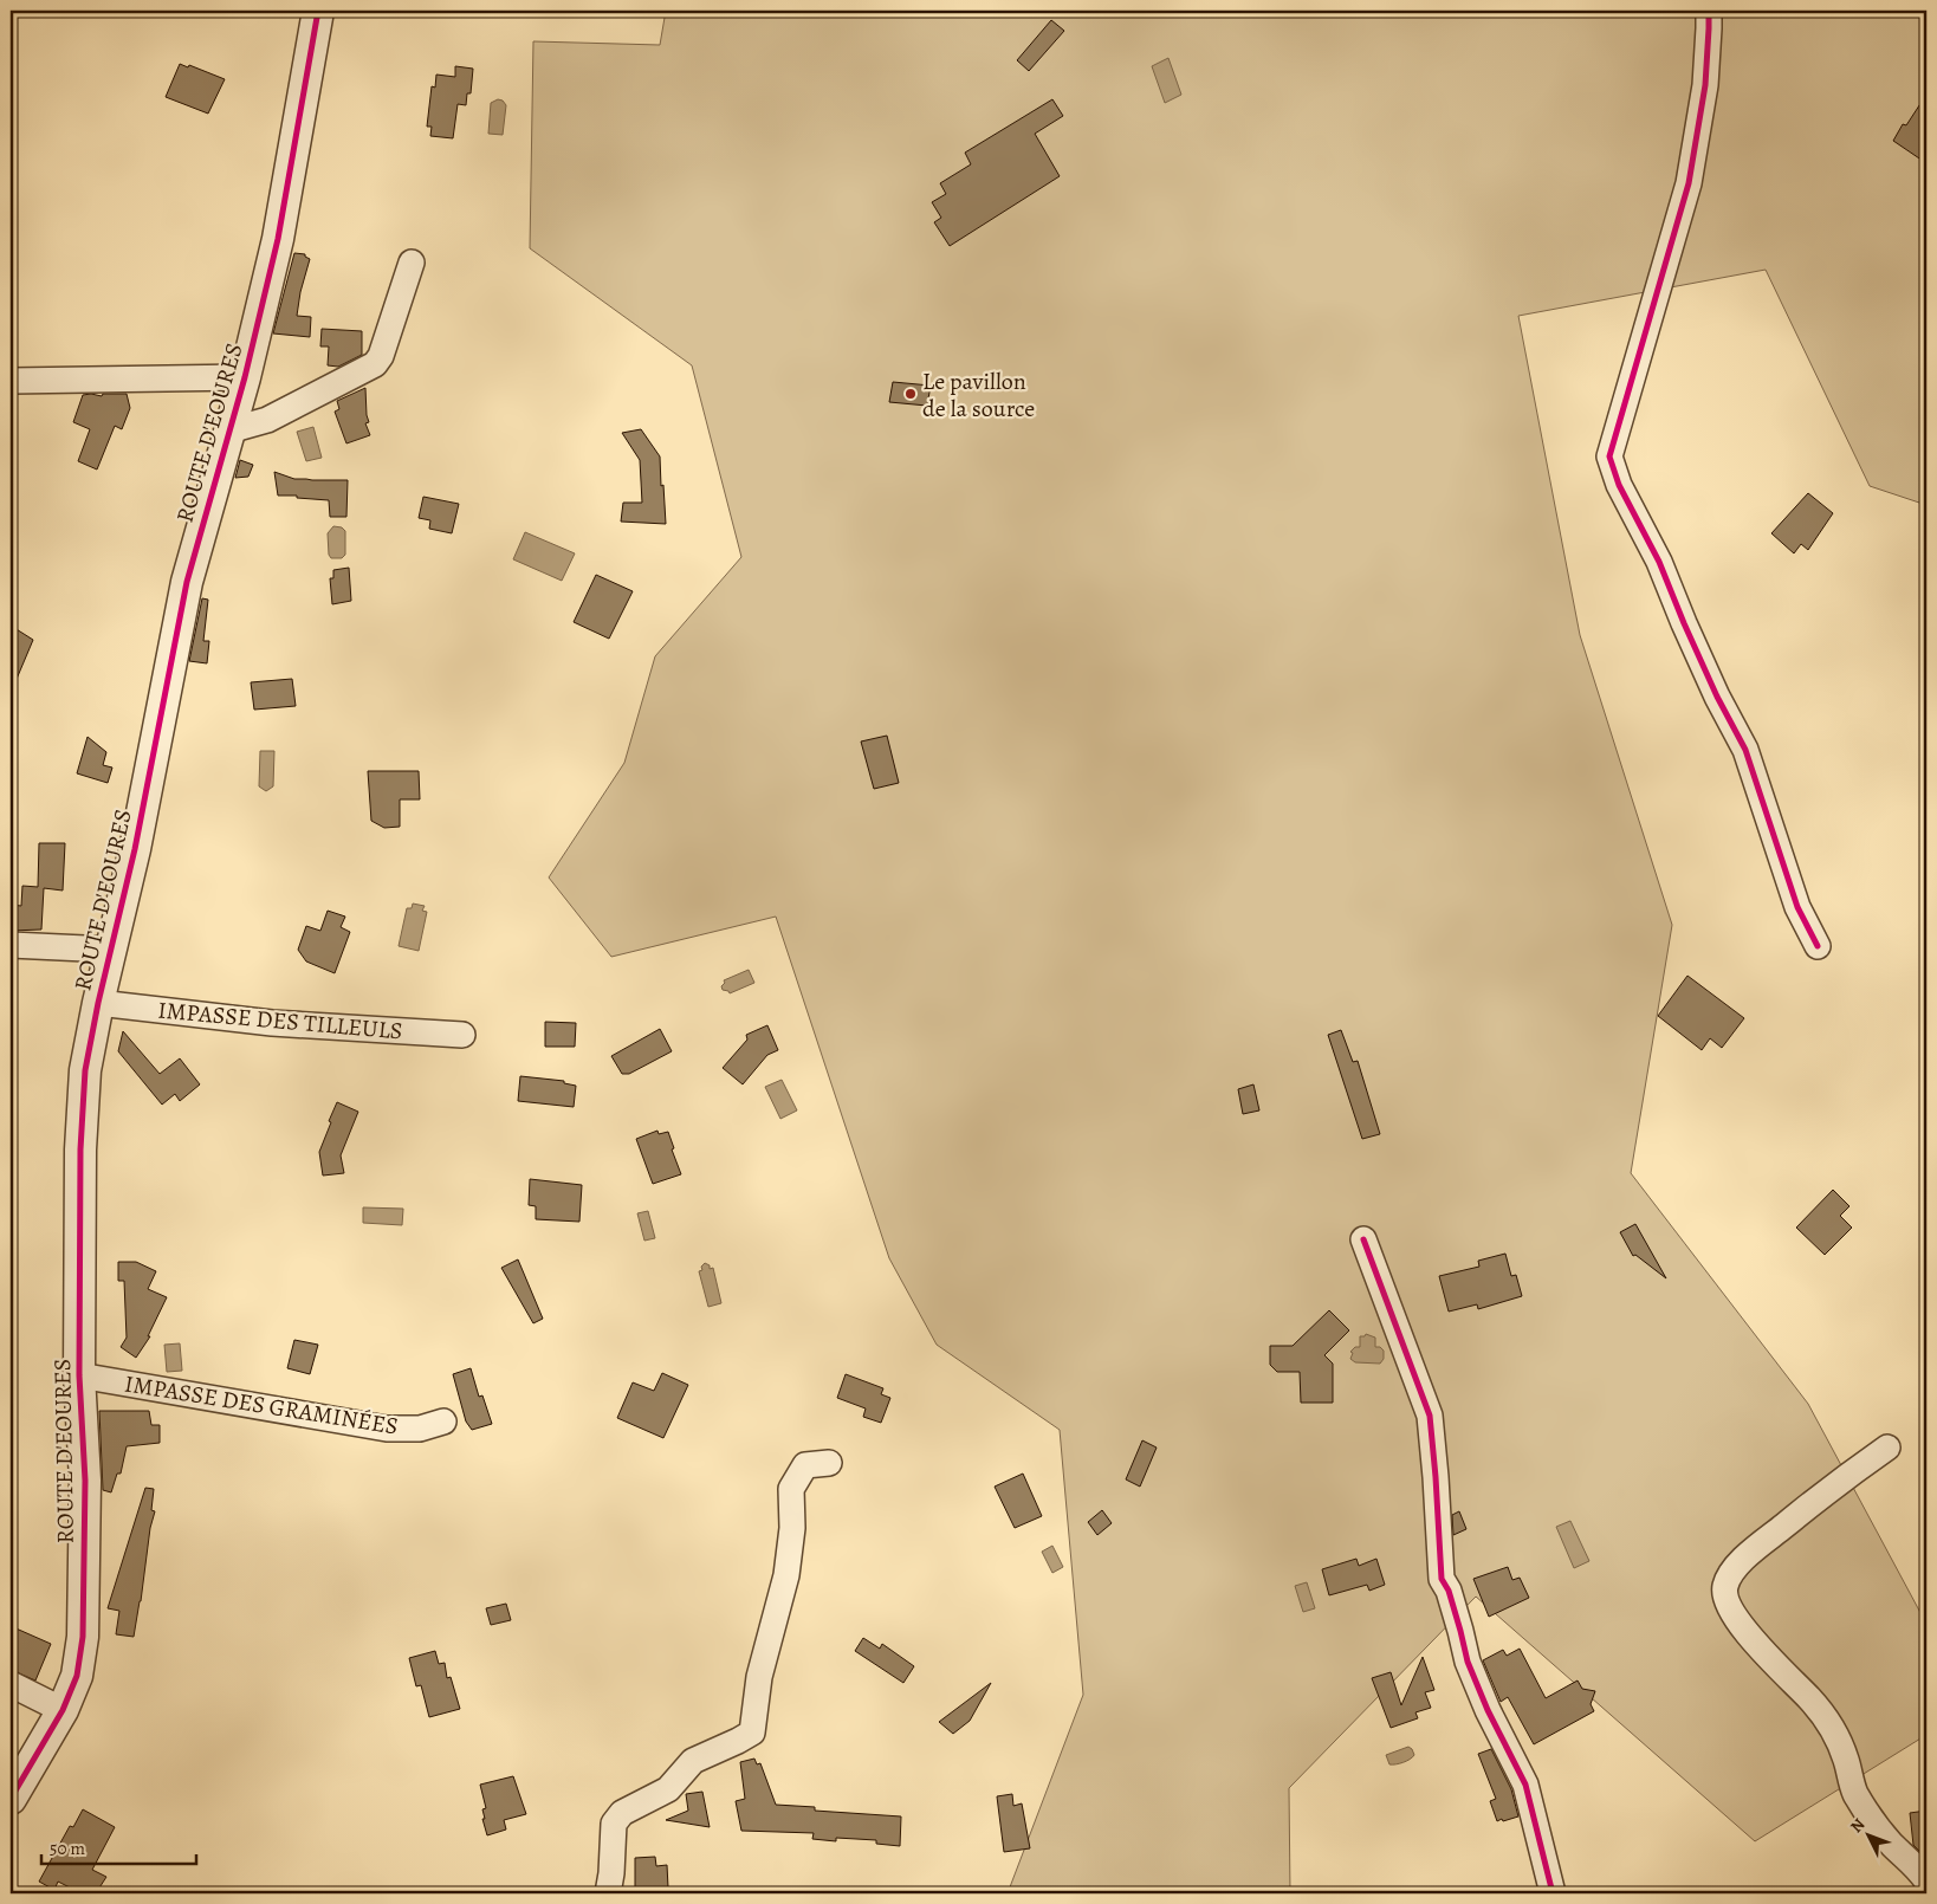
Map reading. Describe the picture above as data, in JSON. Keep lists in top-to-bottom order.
{
  "streets": {
    "street": ["ROUTE D'EOURES", "IMPASSE DES TILLEULS", "IMPASSE DES GRAMINÉES"]
  },
  "crossings": [
    ["ROUTE D'EOURES", "IMPASSE DES TILLEULS"],
    ["ROUTE D'EOURES", "IMPASSE DES GRAMINÉES"]
  ],
  "places": ["Le pavillon de la source"],
  "scale_bar": "50 m",
  "north": "top left"
}
